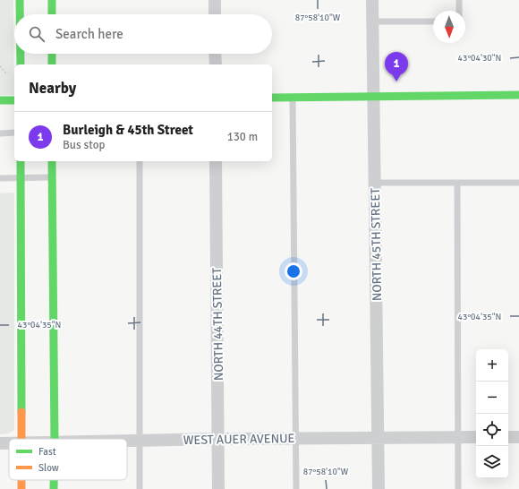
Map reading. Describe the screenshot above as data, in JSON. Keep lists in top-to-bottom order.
{
  "streets": {
    "street": ["NORTH 45TH STREET", "NORTH 44TH STREET", "WEST AUER AVENUE"]
  },
  "crossings": [
    ["NORTH 45TH STREET", "WEST AUER AVENUE"],
    ["NORTH 44TH STREET", "WEST AUER AVENUE"]
  ],
  "legend": ["Fast", "Slow"],
  "north": "bottom",
  "page": {
    "search": "Search here",
    "pins": "1",
    "heading": "Nearby",
    "list": [
      {
        "mark": "1",
        "name": "Burleigh & 45th Street",
        "note": "Bus stop",
        "value": "130 m"
      }
    ],
    "map_buttons": ["+", "−"]
  },
  "coordinates": ["87°58'10\"W", "43°04'30\"N", "43°04'35\"N"]
}
